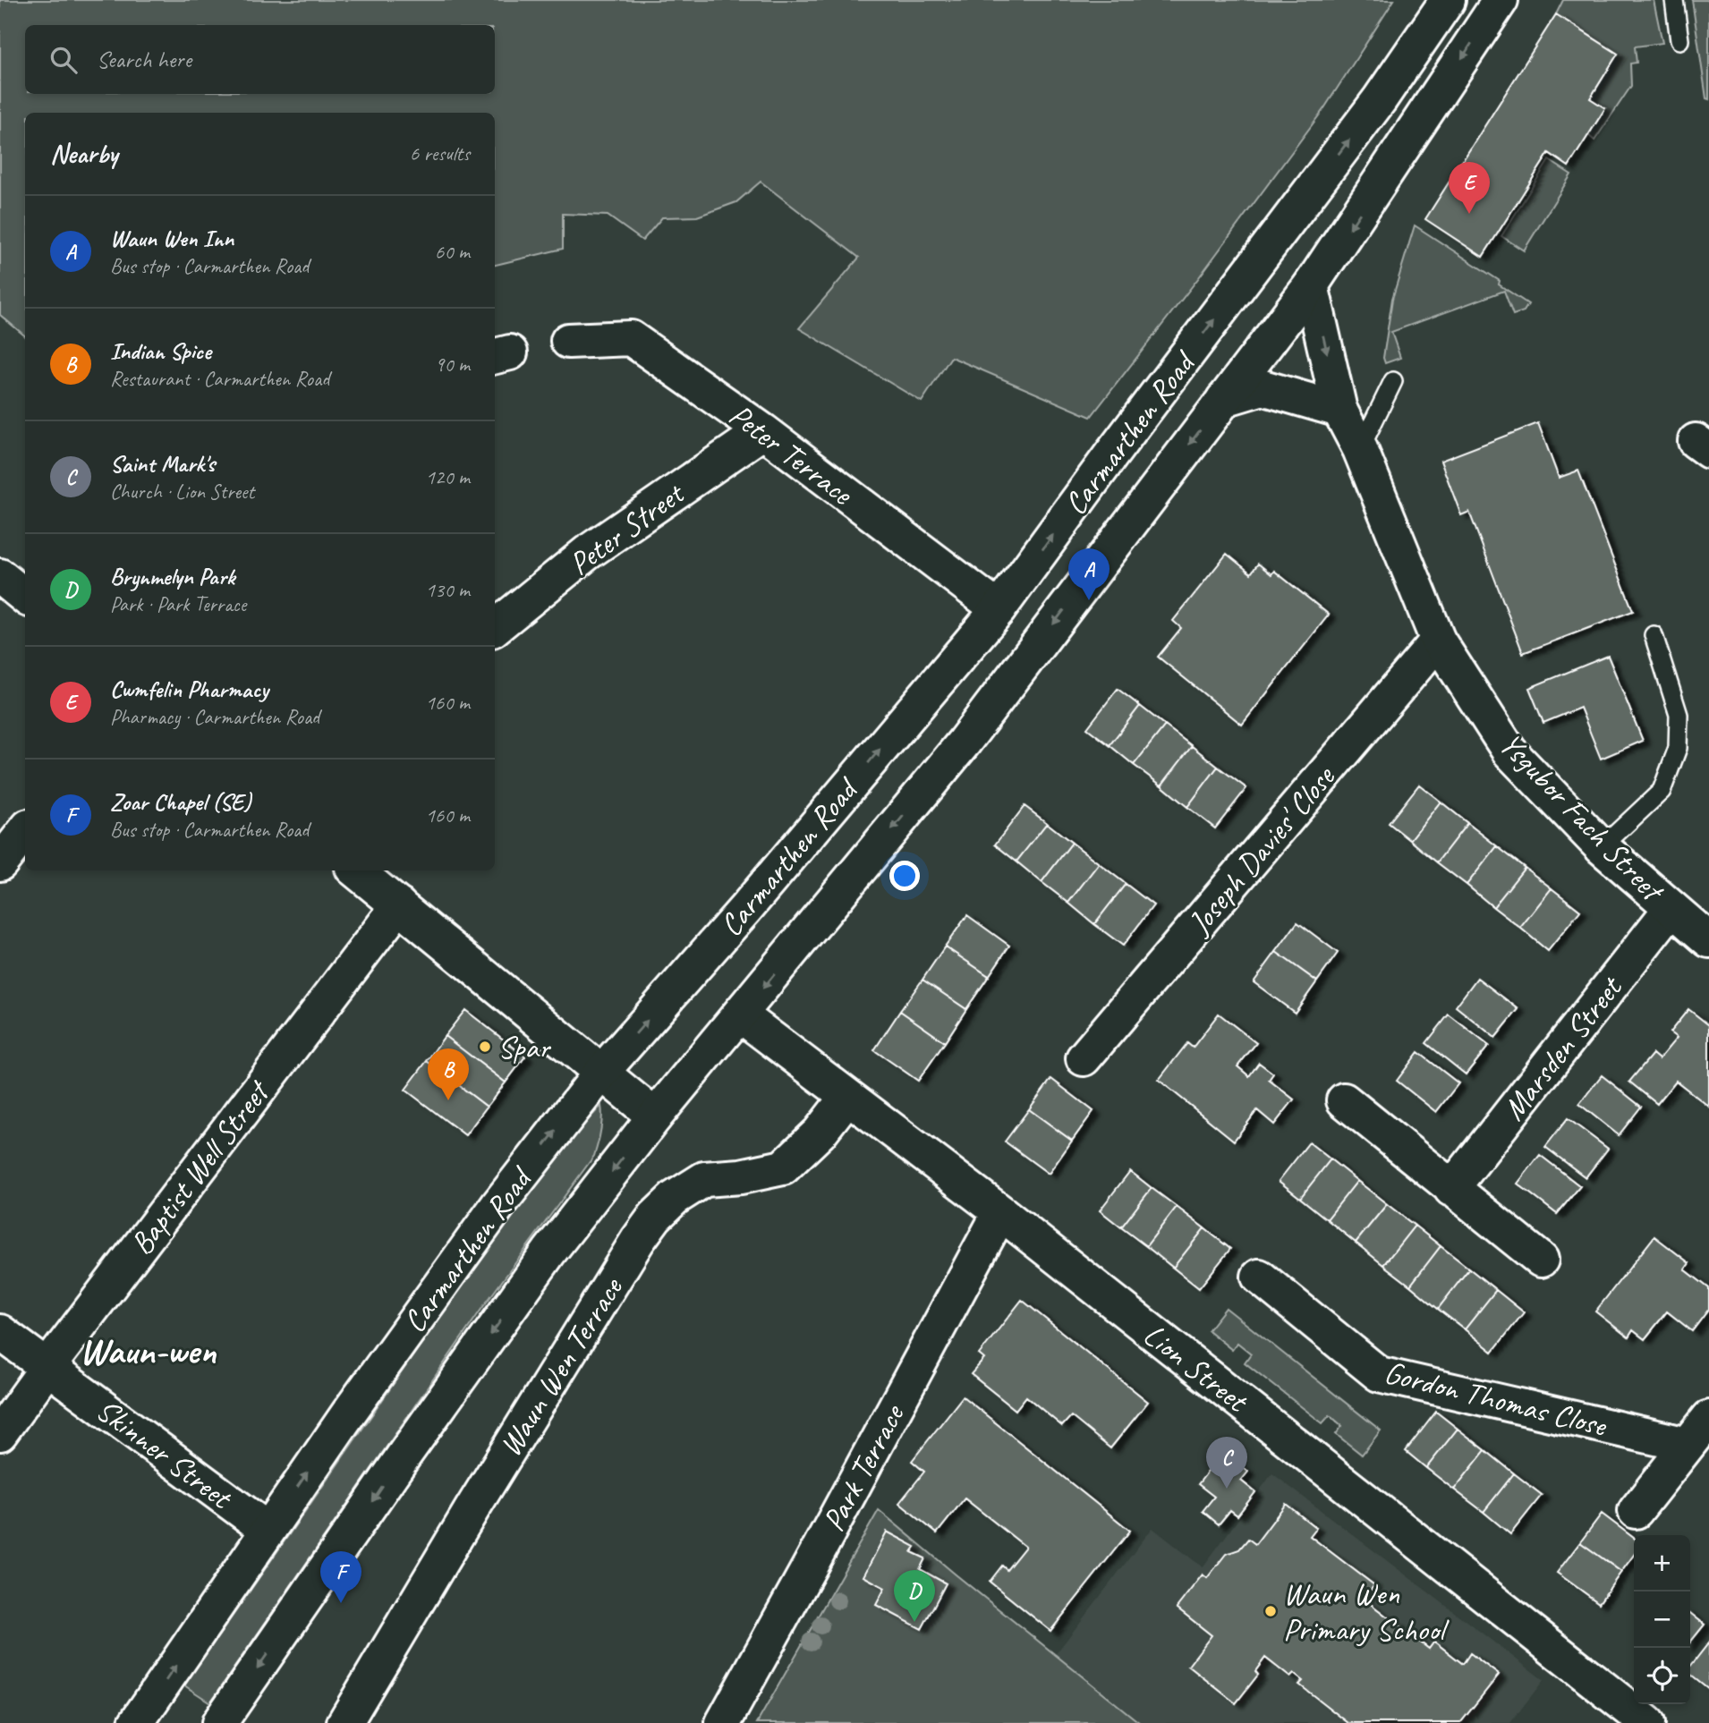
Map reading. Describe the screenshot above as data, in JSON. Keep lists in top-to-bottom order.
{
  "streets": {
    "street": [
      "Carmarthen Road",
      "Peter Terrace",
      "Peter Street",
      "Ysgubor Fach Street",
      "Joseph Davies' Close",
      "Marsden Street",
      "Baptist Well Street",
      "Waun Wen Terrace",
      "Lion Street",
      "Gordon Thomas Close",
      "Skinner Street",
      "Park Terrace"
    ]
  },
  "crossings": [
    ["Carmarthen Road", "Peter Terrace"],
    ["Carmarthen Road", "Ysgubor Fach Street"],
    ["Carmarthen Road", "Lion Street"],
    ["Carmarthen Road", "Skinner Street"],
    ["Peter Terrace", "Peter Street"],
    ["Ysgubor Fach Street", "Joseph Davies' Close"],
    ["Ysgubor Fach Street", "Marsden Street"],
    ["Baptist Well Street", "Skinner Street"],
    ["Waun Wen Terrace", "Lion Street"],
    ["Lion Street", "Park Terrace"]
  ],
  "districts": ["Waun-wen"],
  "places": ["Spar", "Waun Wen Primary School"],
  "page": {
    "search": "Search here",
    "heading": ["Nearby", "6 results"],
    "pins": [
      "E",
      "A",
      "B",
      "C",
      "F",
      "D"
    ],
    "list": [
      {
        "mark": "A",
        "name": "Waun Wen Inn",
        "note": "Bus stop · Carmarthen Road",
        "value": "60 m"
      },
      {
        "mark": "B",
        "name": "Indian Spice",
        "note": "Restaurant · Carmarthen Road",
        "value": "90 m"
      },
      {
        "mark": "C",
        "name": "Saint Mark's",
        "note": "Church · Lion Street",
        "value": "120 m"
      },
      {
        "mark": "D",
        "name": "Brynmelyn Park",
        "note": "Park · Park Terrace",
        "value": "130 m"
      },
      {
        "mark": "E",
        "name": "Cwmfelin Pharmacy",
        "note": "Pharmacy · Carmarthen Road",
        "value": "160 m"
      },
      {
        "mark": "F",
        "name": "Zoar Chapel (SE)",
        "note": "Bus stop · Carmarthen Road",
        "value": "160 m"
      }
    ],
    "map_buttons": ["+", "−"]
  }
}
